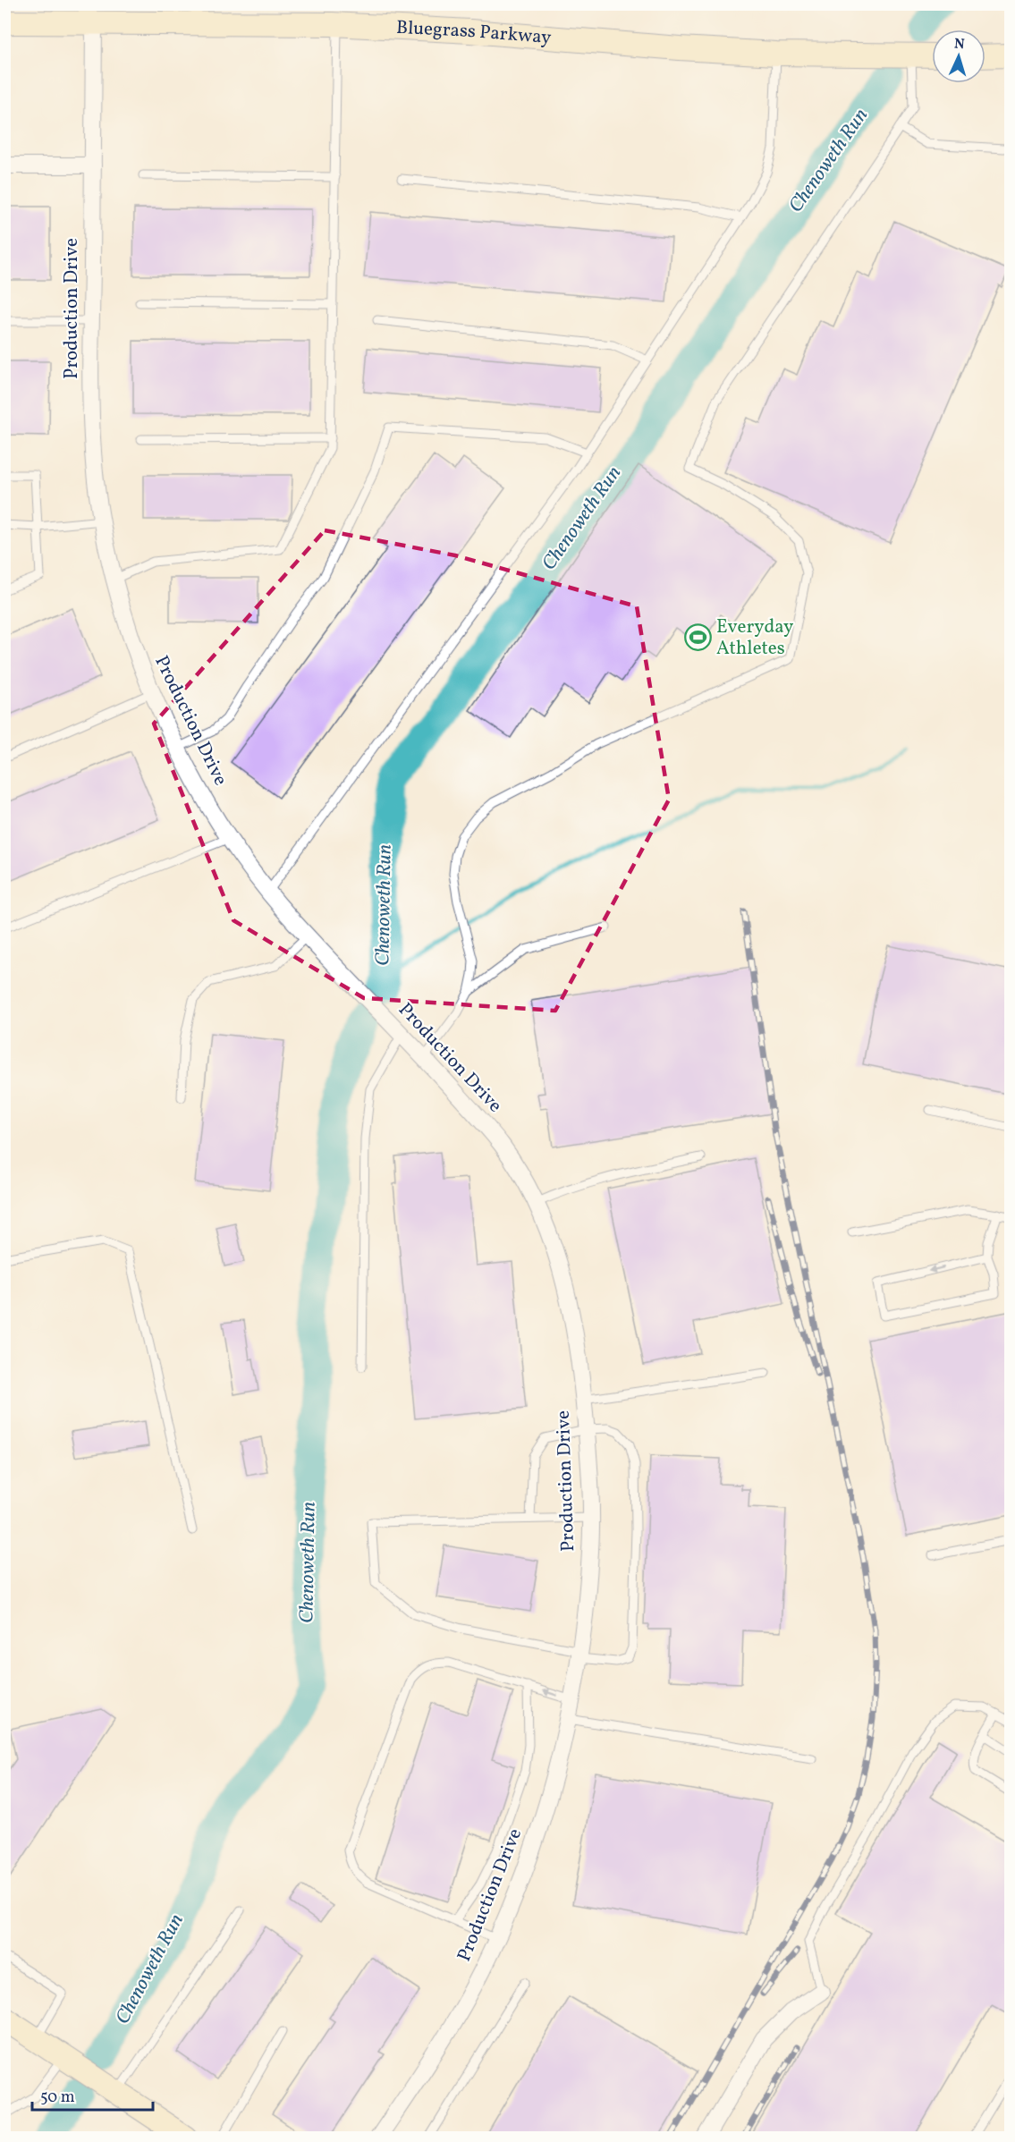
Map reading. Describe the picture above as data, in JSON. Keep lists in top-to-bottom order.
{
  "streets": {
    "street": ["Bluegrass Parkway", "Production Drive"]
  },
  "crossings": [
    ["Bluegrass Parkway", "Production Drive"]
  ],
  "water": ["Chenoweth Run"],
  "places": {
    "sports": ["Everyday Athletes"]
  },
  "scale_bar": "50 m",
  "north": "top"
}
